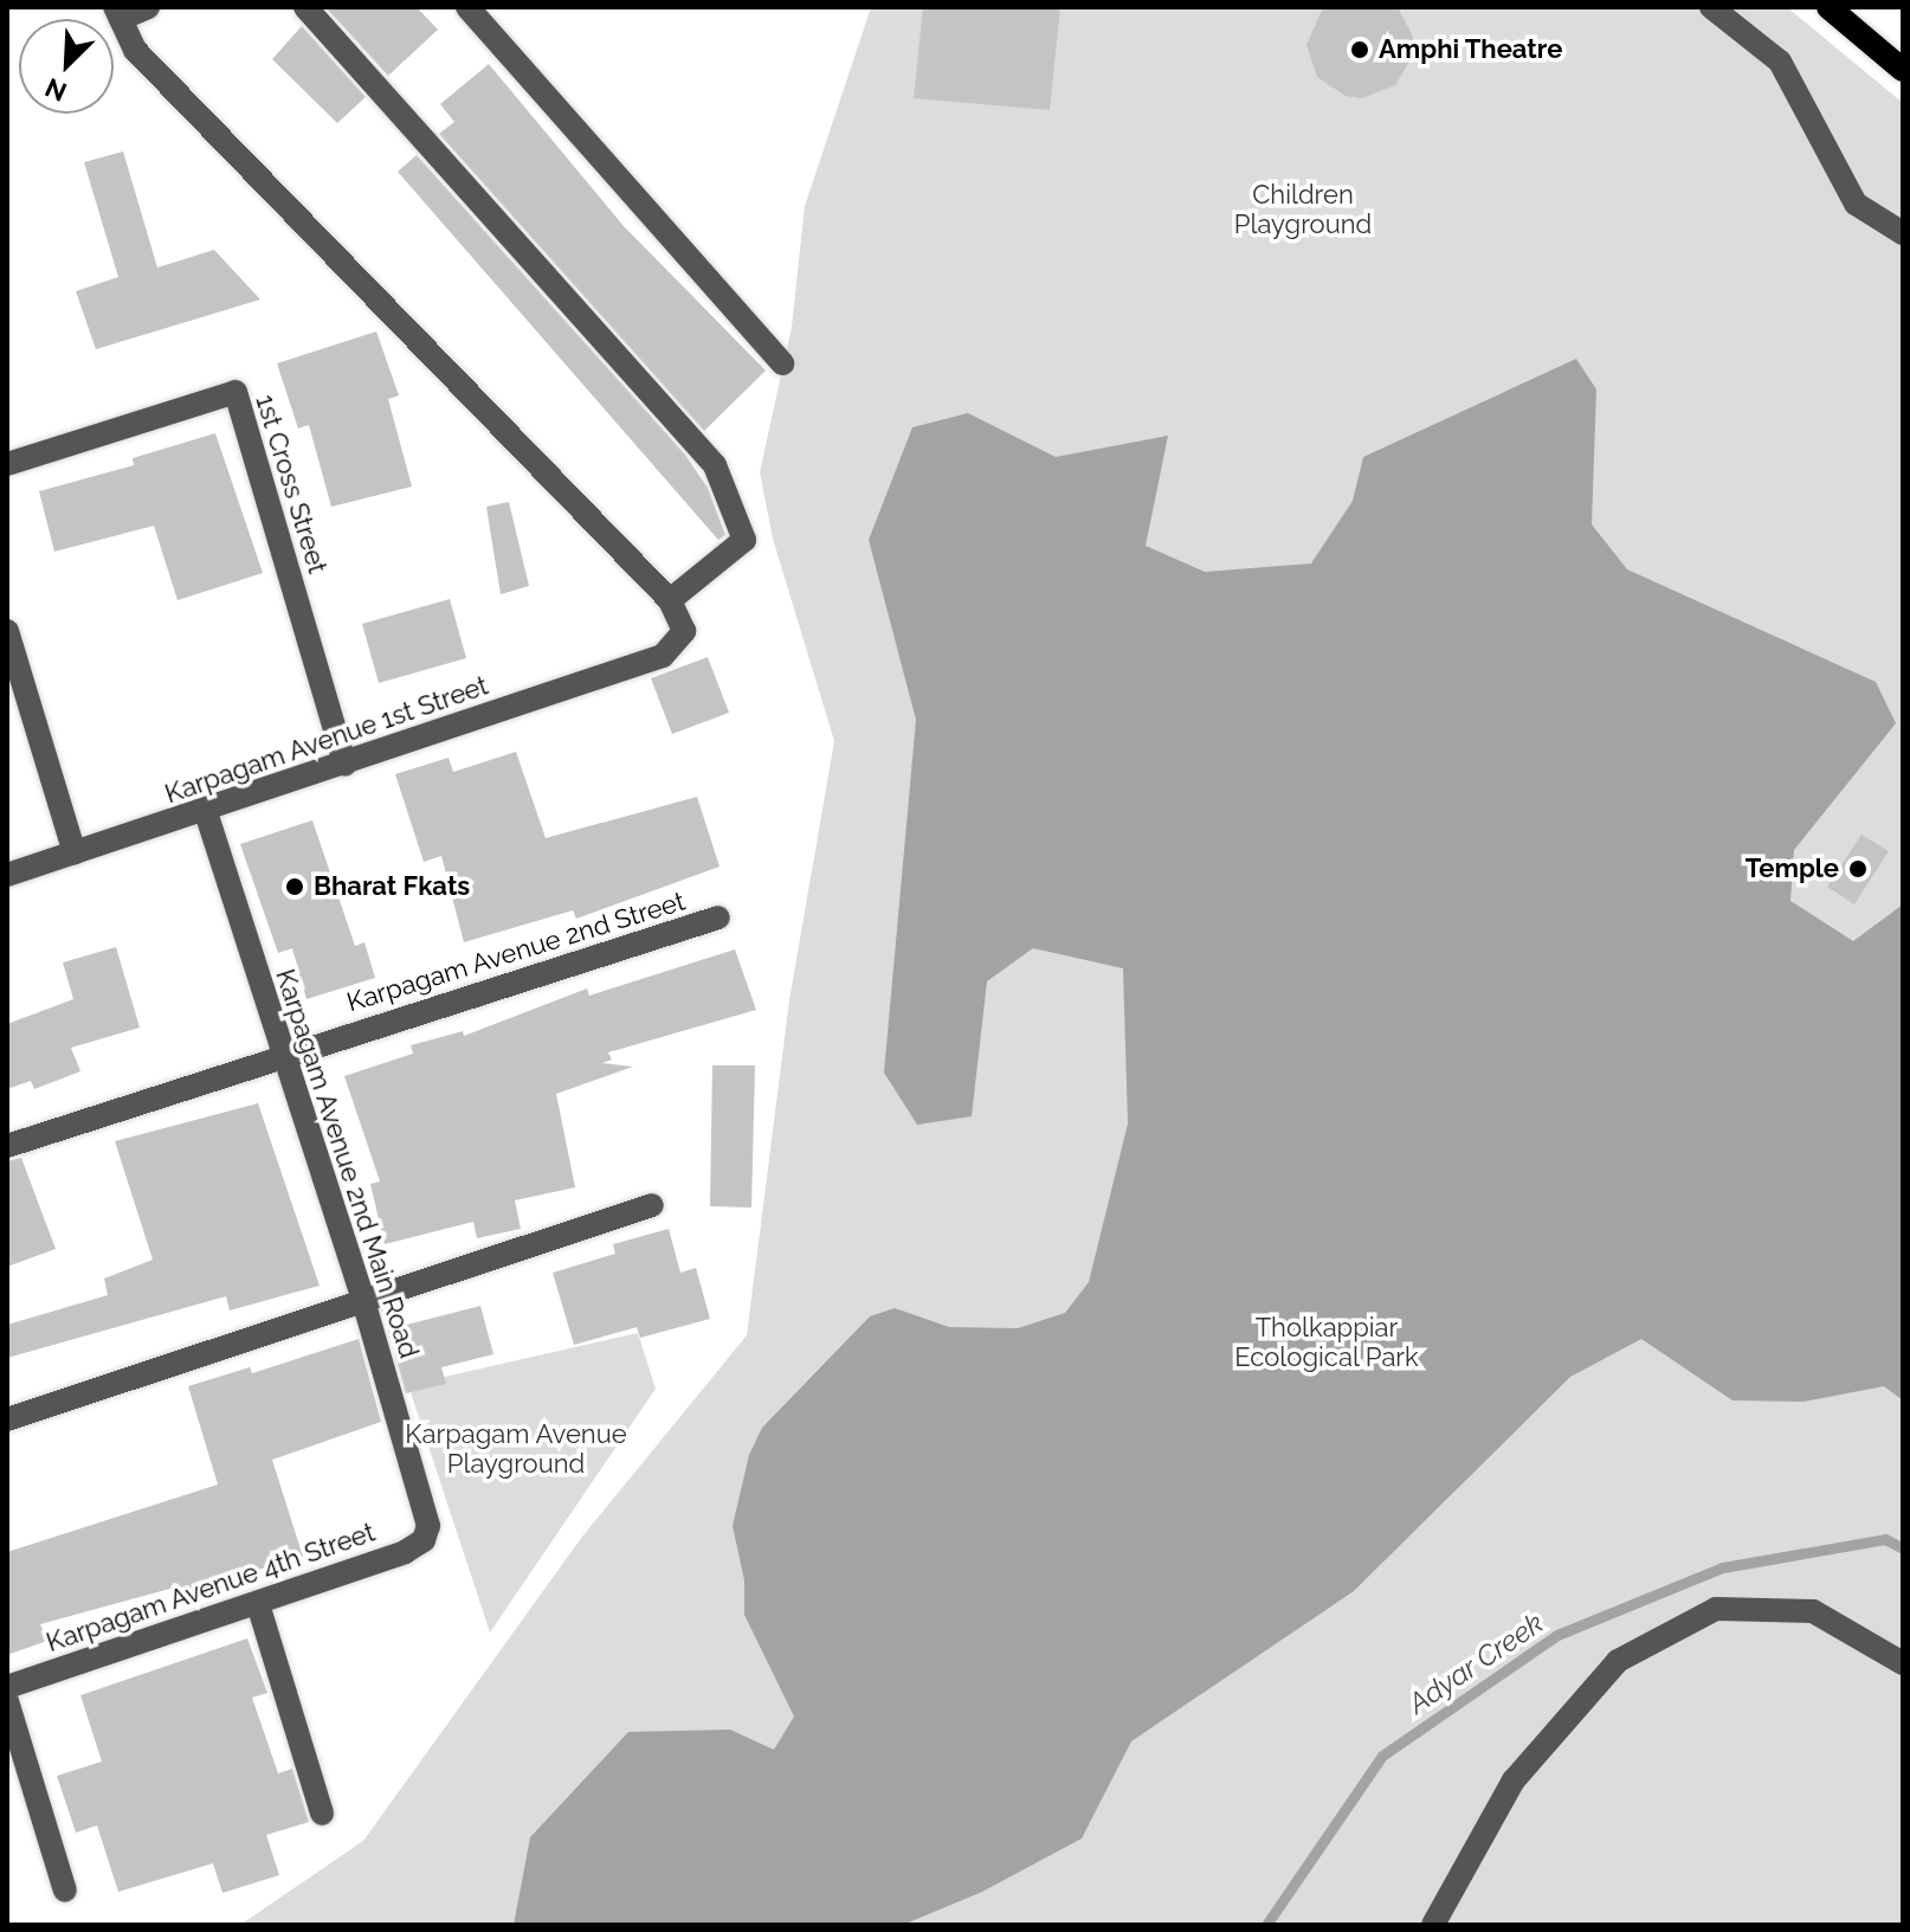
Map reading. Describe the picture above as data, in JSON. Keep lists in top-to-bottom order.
{
  "streets": {
    "street": [
      "1st Cross Street",
      "Karpagam Avenue 1st Street",
      "Karpagam Avenue 2nd Street",
      "Karpagam Avenue 2nd Main Road",
      "Karpagam Avenue 4th Street"
    ]
  },
  "crossings": [
    ["1st Cross Street", "Karpagam Avenue 1st Street"],
    ["Karpagam Avenue 1st Street", "Karpagam Avenue 2nd Main Road"],
    ["Karpagam Avenue 2nd Street", "Karpagam Avenue 2nd Main Road"],
    ["Karpagam Avenue 2nd Main Road", "Karpagam Avenue 4th Street"]
  ],
  "water": ["Adyar Creek"],
  "parks": ["Children Playground", "Tholkappiar Ecological Park", "Karpagam Avenue Playground"],
  "places": ["Amphi Theatre", "Temple", "Bharat Fkats"],
  "north": "bottom left"
}
